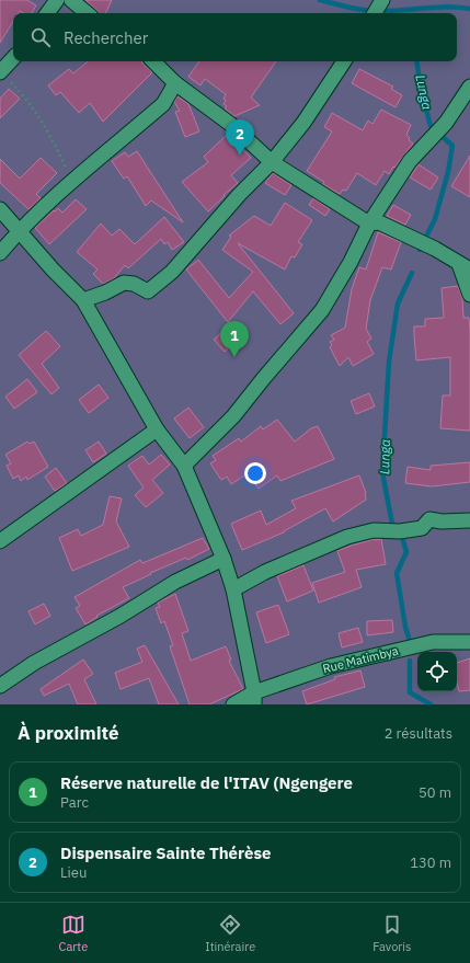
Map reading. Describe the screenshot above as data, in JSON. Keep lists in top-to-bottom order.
{
  "streets": {
    "street": ["Rue Matimbya"]
  },
  "water": ["Lunga"],
  "page": {
    "search": "Rechercher",
    "pins": ["2", "1"],
    "heading": ["À proximité", "2 résultats"],
    "list": [
      {
        "mark": "1",
        "name": "Réserve naturelle de l'ITAV (Ngengere",
        "note": "Parc",
        "value": "50 m"
      },
      {
        "mark": "2",
        "name": "Dispensaire Sainte Thérèse",
        "note": "Lieu",
        "value": "130 m"
      }
    ],
    "nav": ["Carte", "Itinéraire", "Favoris"]
  }
}
